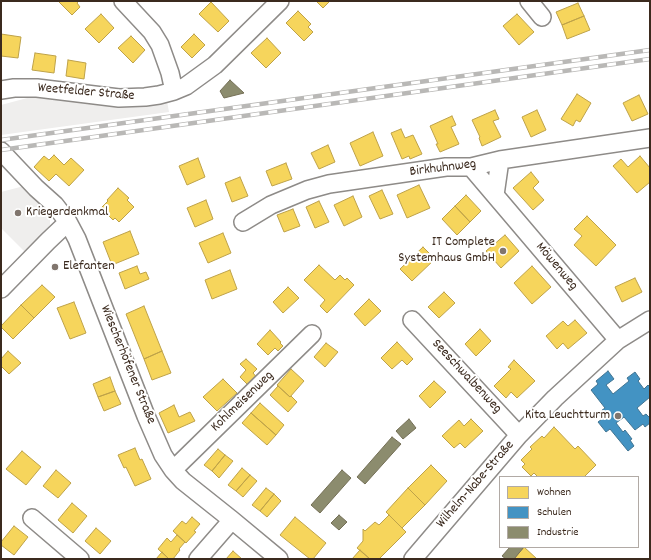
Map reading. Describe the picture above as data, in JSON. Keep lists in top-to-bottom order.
{
  "streets": {
    "street": [
      "Weetfelder Straße",
      "Birkhuhnweg",
      "Möwenweg",
      "Wiescherhöfener Straße",
      "Seeschwalbenweg",
      "Kohlmeisenweg",
      "Wilhelm-Nabe-Straße"
    ]
  },
  "crossings": [
    ["Birkhuhnweg", "Möwenweg"],
    ["Möwenweg", "Wilhelm-Nabe-Straße"],
    ["Wiescherhöfener Straße", "Kohlmeisenweg"],
    ["Seeschwalbenweg", "Wilhelm-Nabe-Straße"]
  ],
  "places": [
    "Kriegerdenkmal",
    "IT Complete Systemhaus GmbH",
    "Elefanten",
    "Kita Leuchtturm"
  ],
  "legend": ["Wohnen", "Schulen", "Industrie"]
}
